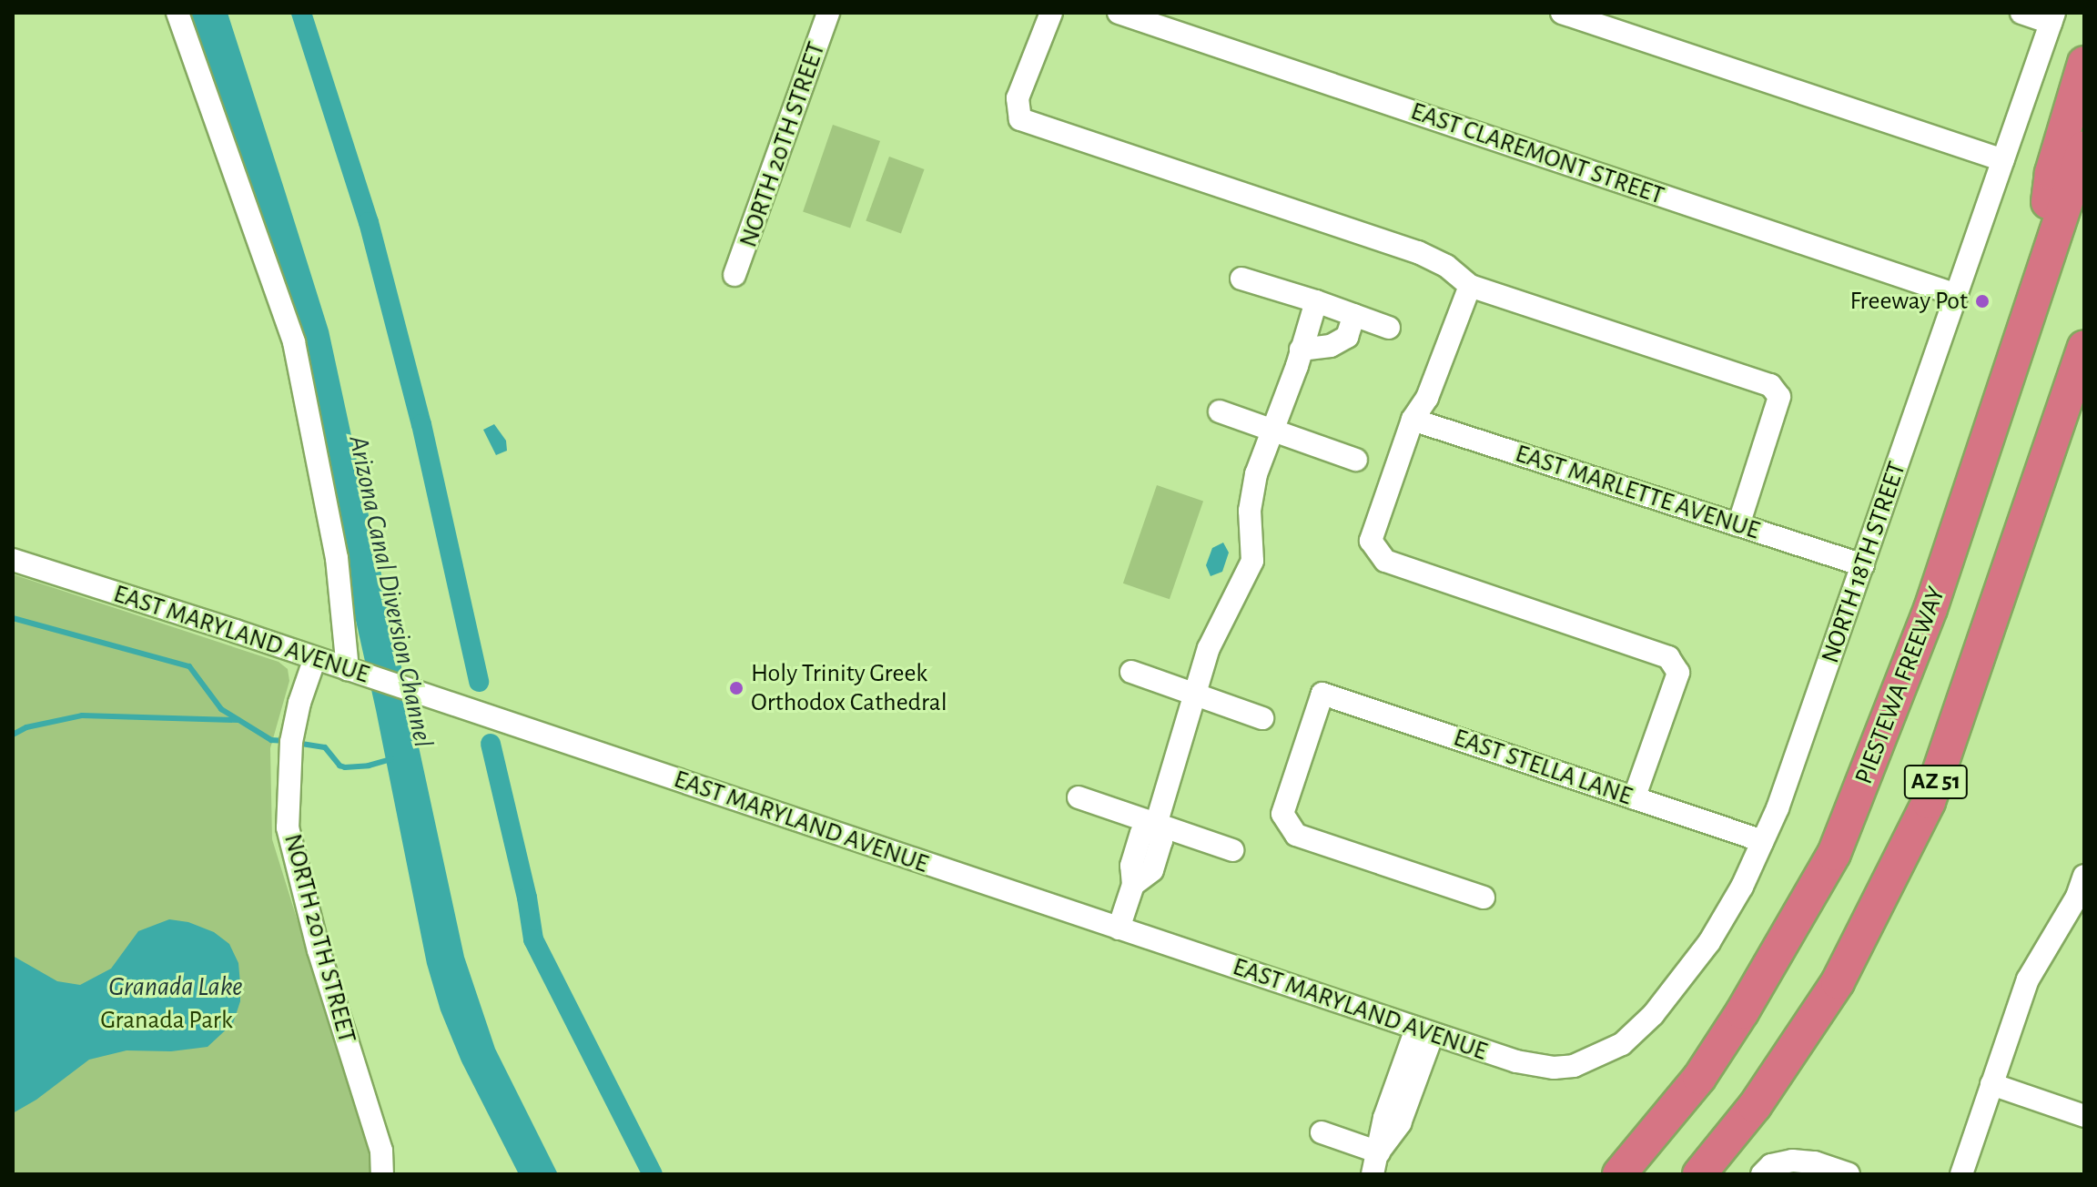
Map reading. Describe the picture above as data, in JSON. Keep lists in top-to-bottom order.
{
  "streets": {
    "highway": ["PIESTEWA FREEWAY", "AZ 51"],
    "street": [
      "NORTH 20TH STREET",
      "EAST CLAREMONT STREET",
      "EAST MARLETTE AVENUE",
      "NORTH 18TH STREET",
      "EAST MARYLAND AVENUE",
      "EAST STELLA LANE"
    ]
  },
  "crossings": [
    ["NORTH 20TH STREET", "EAST MARYLAND AVENUE"],
    ["EAST CLAREMONT STREET", "NORTH 18TH STREET"],
    ["EAST MARLETTE AVENUE", "NORTH 18TH STREET"],
    ["NORTH 18TH STREET", "EAST MARYLAND AVENUE"],
    ["NORTH 18TH STREET", "EAST STELLA LANE"]
  ],
  "water": ["Arizona Canal Diversion Channel", "Granada Lake"],
  "parks": ["Granada Park"],
  "places": ["Freeway Pot", "Holy Trinity Greek Orthodox Cathedral"]
}
